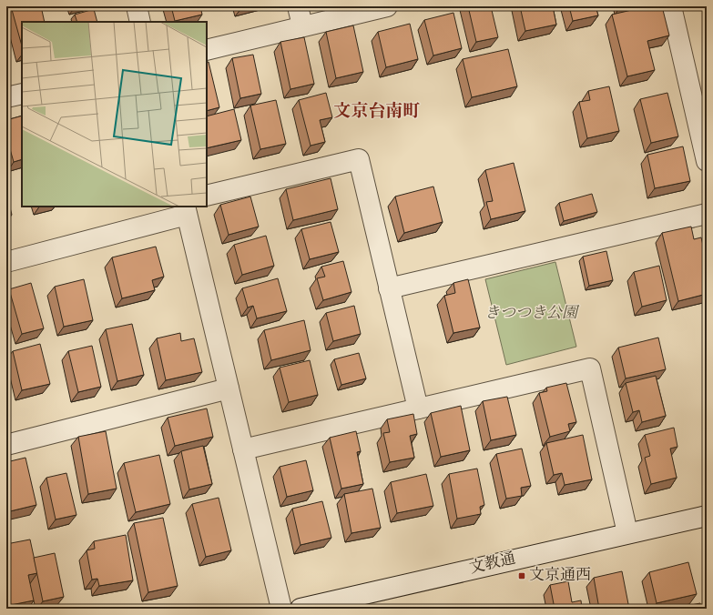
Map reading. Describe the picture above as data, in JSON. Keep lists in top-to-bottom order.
{
  "streets": {
    "street": ["文教通"]
  },
  "districts": ["文京台南町"],
  "parks": ["きつつき公園"],
  "places": {
    "transit": ["文京通西"]
  }
}
